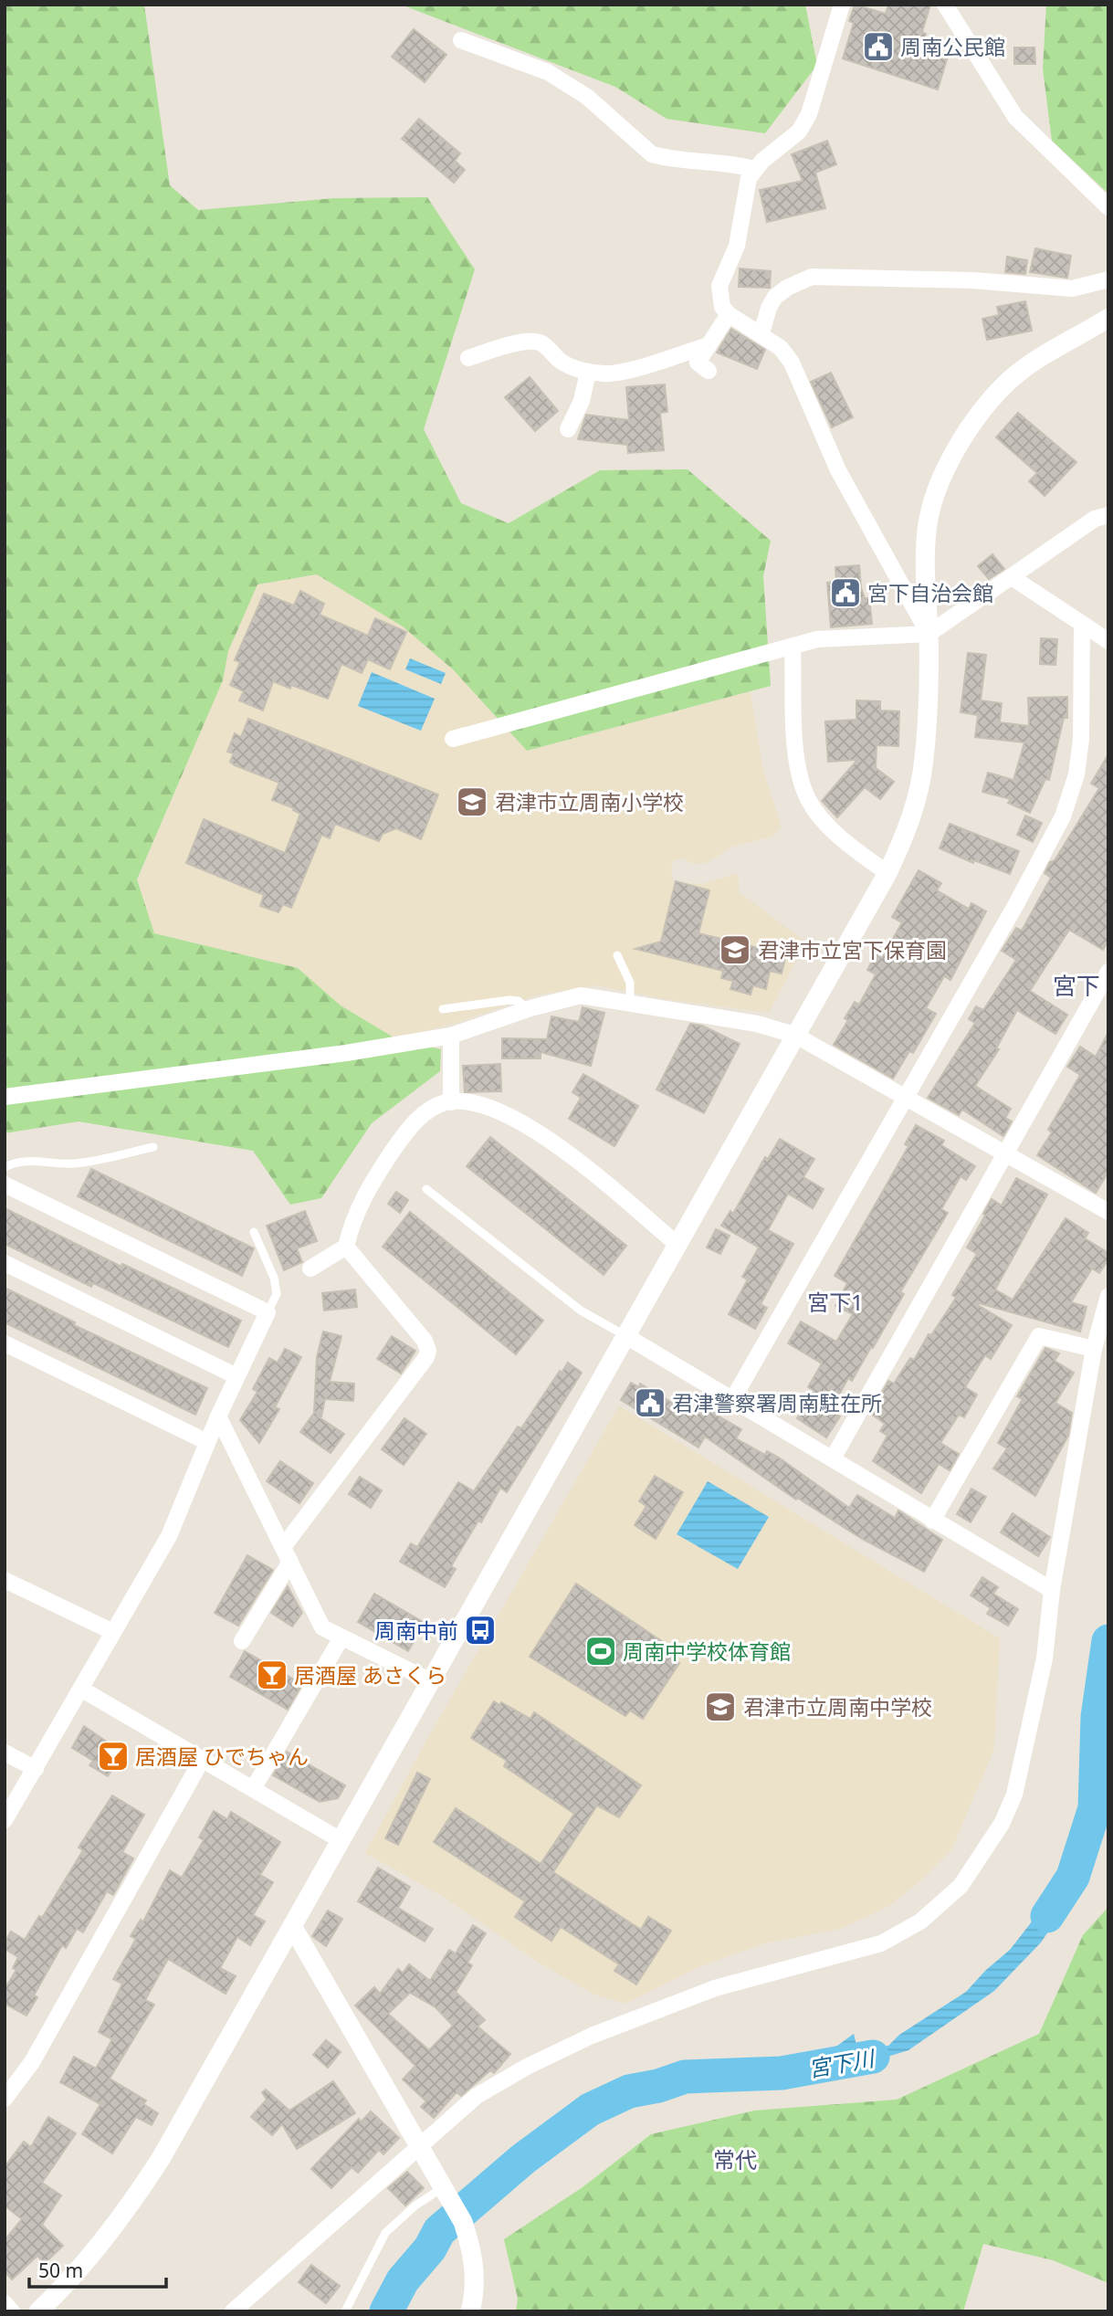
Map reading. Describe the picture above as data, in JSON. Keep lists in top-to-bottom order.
{
  "districts": ["宮下", "宮下1", "常代"],
  "water": ["宮下川"],
  "places": {
    "public building": ["周南公民館", "宮下自治会館", "君津警察署周南駐在所"],
    "school or university": ["君津市立周南小学校", "君津市立宮下保育園", "君津市立周南中学校"],
    "bus stop": ["周南中前"],
    "sports": ["周南中学校体育館"],
    "bar": ["居酒屋 あさくら", "居酒屋 ひでちゃん"]
  },
  "scale_bar": "50 m"
}
